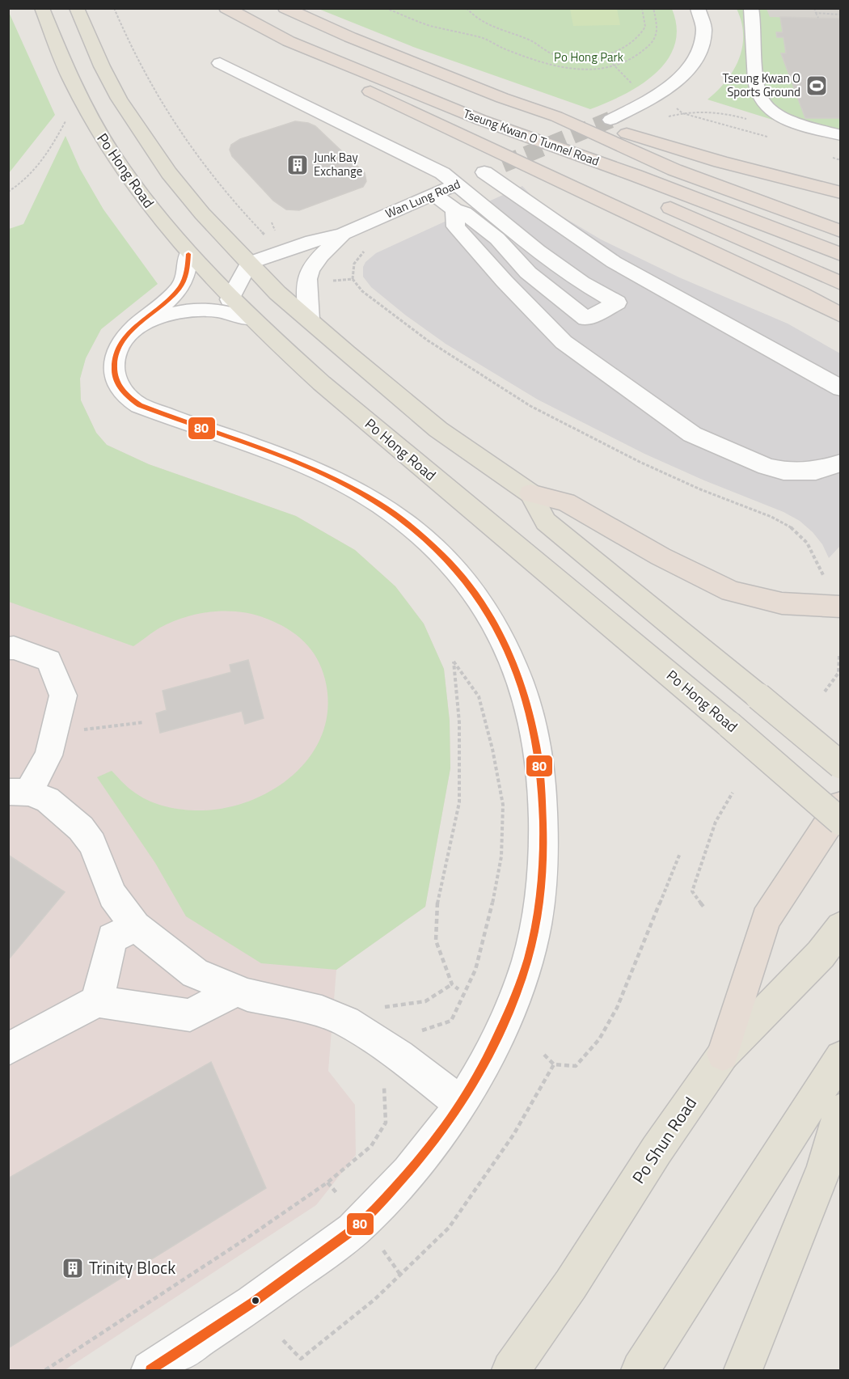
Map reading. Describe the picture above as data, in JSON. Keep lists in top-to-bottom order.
{
  "streets": {
    "highway": ["Tseung Kwan O Tunnel Road"],
    "main road": ["Po Hong Road", "Po Shun Road"],
    "street": ["Wan Lung Road"]
  },
  "parks": ["Po Hong Park"],
  "places": {
    "sports": ["Tseung Kwan O Sports Ground"],
    "building": ["Junk Bay Exchange", "Trinity Block"]
  },
  "lines": ["transit line 80"]
}
